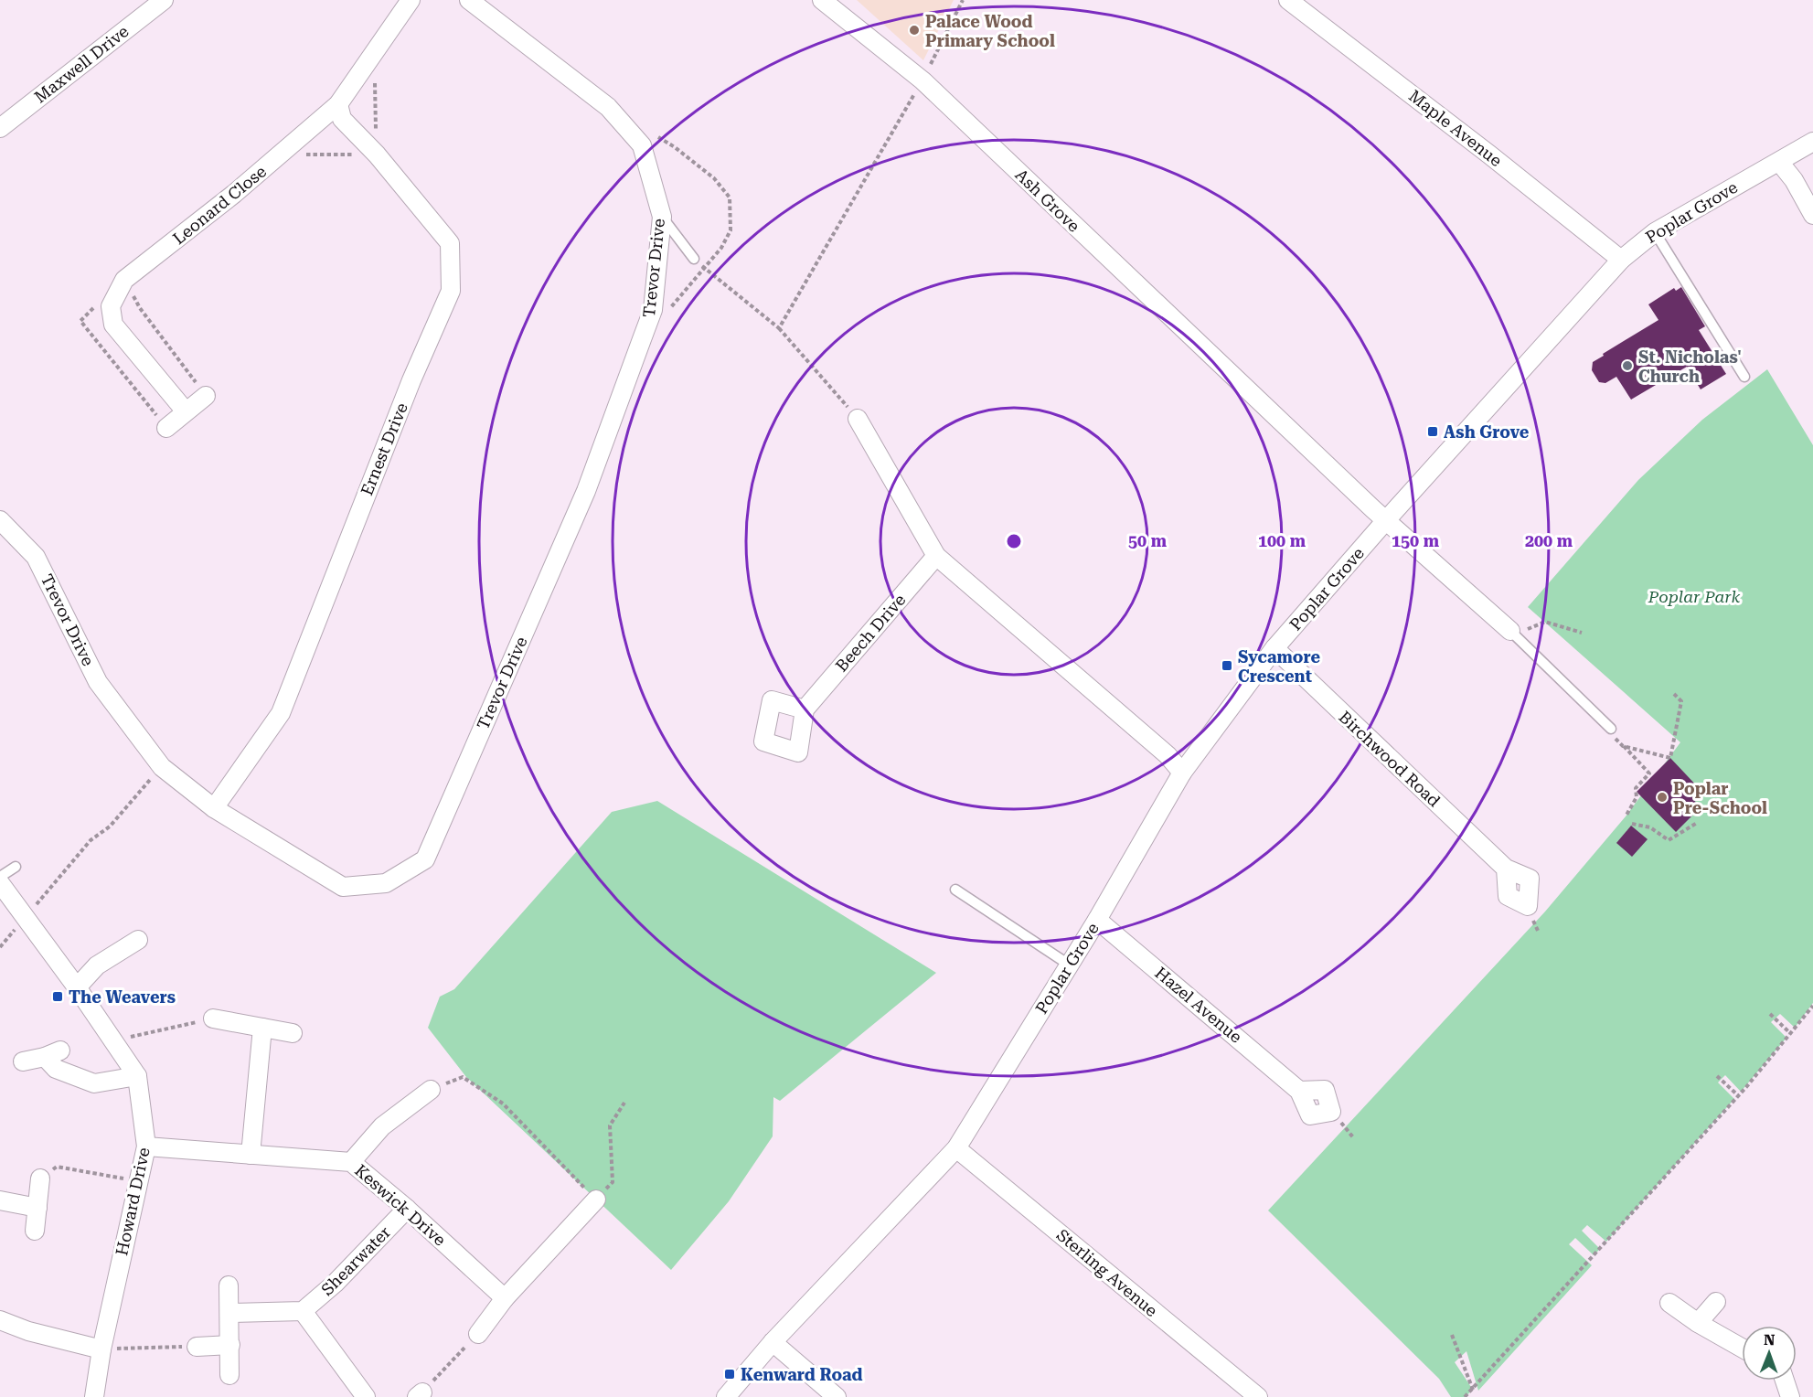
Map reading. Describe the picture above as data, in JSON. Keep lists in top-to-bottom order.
{
  "streets": {
    "street": [
      "Maxwell Drive",
      "Maple Avenue",
      "Ash Grove",
      "Leonard Close",
      "Poplar Grove",
      "Trevor Drive",
      "Ernest Drive",
      "Beech Drive",
      "Birchwood Road",
      "Hazel Avenue",
      "Howard Drive",
      "Keswick Drive",
      "Shearwater",
      "Sterling Avenue"
    ]
  },
  "crossings": [
    ["Maple Avenue", "Poplar Grove"],
    ["Ash Grove", "Poplar Grove"],
    ["Leonard Close", "Ernest Drive"],
    ["Poplar Grove", "Birchwood Road"],
    ["Poplar Grove", "Hazel Avenue"],
    ["Poplar Grove", "Sterling Avenue"],
    ["Trevor Drive", "Ernest Drive"],
    ["Howard Drive", "Keswick Drive"],
    ["Keswick Drive", "Shearwater"]
  ],
  "parks": ["Poplar Park"],
  "places": {
    "other": ["Palace Wood Primary School", "St. Nicholas' Church", "Poplar Pre-School"],
    "transit": [
      "Ash Grove",
      "Sycamore Crescent",
      "The Weavers",
      "Kenward Road"
    ]
  },
  "north": "top",
  "rings": [
    "50 m",
    "100 m",
    "150 m",
    "200 m"
  ]
}
